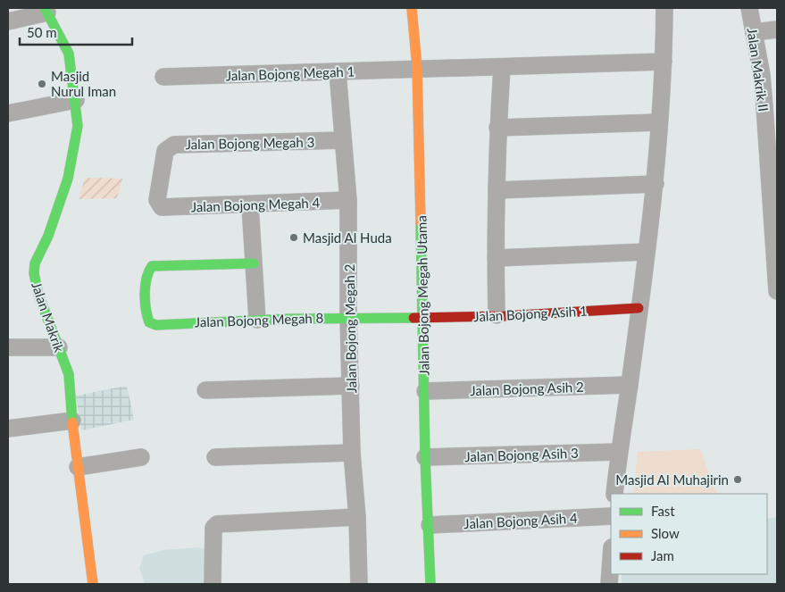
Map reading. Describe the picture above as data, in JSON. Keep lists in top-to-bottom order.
{
  "streets": {
    "street": [
      "Jalan Makrik II",
      "Jalan Bojong Megah 1",
      "Jalan Bojong Megah 3",
      "Jalan Bojong Megah 4",
      "Jalan Bojong Megah Utama",
      "Jalan Bojong Asih 1",
      "Jalan Makrik",
      "Jalan Bojong Megah 8",
      "Jalan Bojong Megah 2",
      "Jalan Bojong Asih 2",
      "Jalan Bojong Asih 3",
      "Jalan Bojong Asih 4"
    ]
  },
  "crossings": [
    ["Jalan Bojong Megah 1", "Jalan Bojong Megah Utama"],
    ["Jalan Bojong Megah 1", "Jalan Bojong Megah 2"],
    ["Jalan Bojong Megah 3", "Jalan Bojong Megah 4"],
    ["Jalan Bojong Megah 3", "Jalan Bojong Megah 2"],
    ["Jalan Bojong Megah 4", "Jalan Bojong Megah 2"],
    ["Jalan Bojong Megah Utama", "Jalan Bojong Asih 1"],
    ["Jalan Bojong Megah Utama", "Jalan Bojong Megah 8"],
    ["Jalan Bojong Megah Utama", "Jalan Bojong Asih 2"],
    ["Jalan Bojong Megah Utama", "Jalan Bojong Asih 3"],
    ["Jalan Bojong Megah Utama", "Jalan Bojong Asih 4"],
    ["Jalan Bojong Asih 1", "Jalan Bojong Megah 8"],
    ["Jalan Bojong Megah 8", "Jalan Bojong Megah 2"]
  ],
  "places": ["Masjid Nurul Iman", "Masjid Al Huda", "Masjid Al Muhajirin"],
  "legend": ["Fast", "Slow", "Jam"],
  "scale_bar": "50 m"
}
